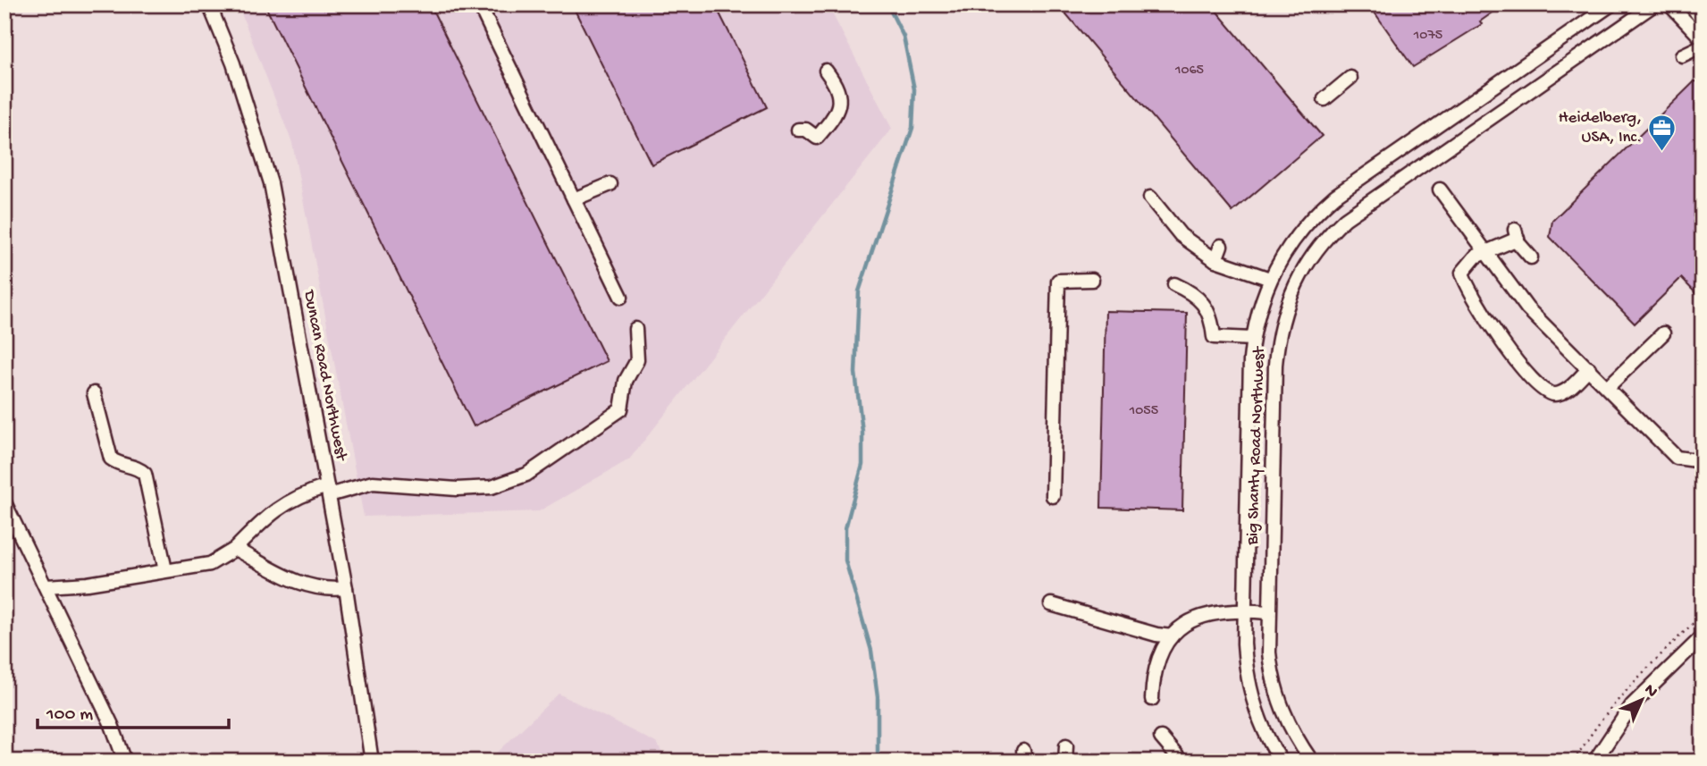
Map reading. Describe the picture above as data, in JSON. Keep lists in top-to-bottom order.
{
  "streets": {
    "street": ["Duncan Road Northwest", "Big Shanty Road Northwest"]
  },
  "places": {
    "office": ["Heidelberg, USA, Inc."]
  },
  "house_numbers": ["1075", "1065", "1055"],
  "scale_bar": "100 m",
  "north": "top right"
}
